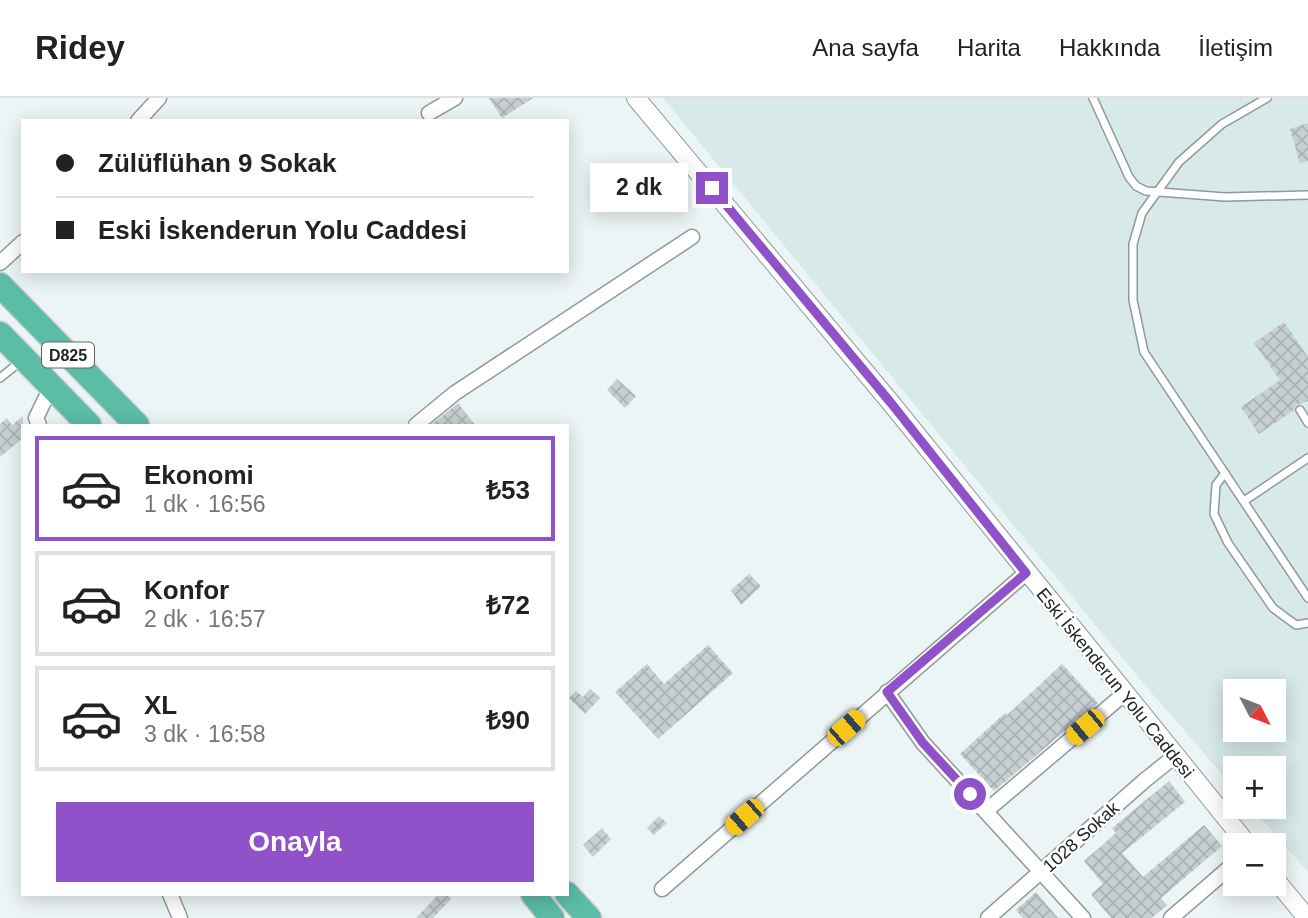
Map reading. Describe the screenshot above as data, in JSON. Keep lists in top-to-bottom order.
{
  "streets": {
    "highway": ["D825"],
    "street": ["Eski İskenderun Yolu Caddesi", "1028 Sokak"]
  },
  "crossings": [
    ["Eski İskenderun Yolu Caddesi", "1028 Sokak"]
  ],
  "north": "bottom right",
  "page": {
    "header": "Ridey",
    "nav": [
      "Ana sayfa",
      "Harita",
      "Hakkında",
      "İletişim"
    ],
    "banner": ["Zülüflühan 9 Sokak", "Eski İskenderun Yolu Caddesi"],
    "bubble": "2 dk",
    "list": [
      {
        "name": "Ekonomi",
        "note": "1 dk · 16:56",
        "value": "₺53"
      },
      {
        "name": "Konfor",
        "note": "2 dk · 16:57",
        "value": "₺72"
      },
      {
        "name": "XL",
        "note": "3 dk · 16:58",
        "value": "₺90"
      }
    ],
    "map_buttons": ["+", "−"],
    "buttons": "Onayla"
  }
}
